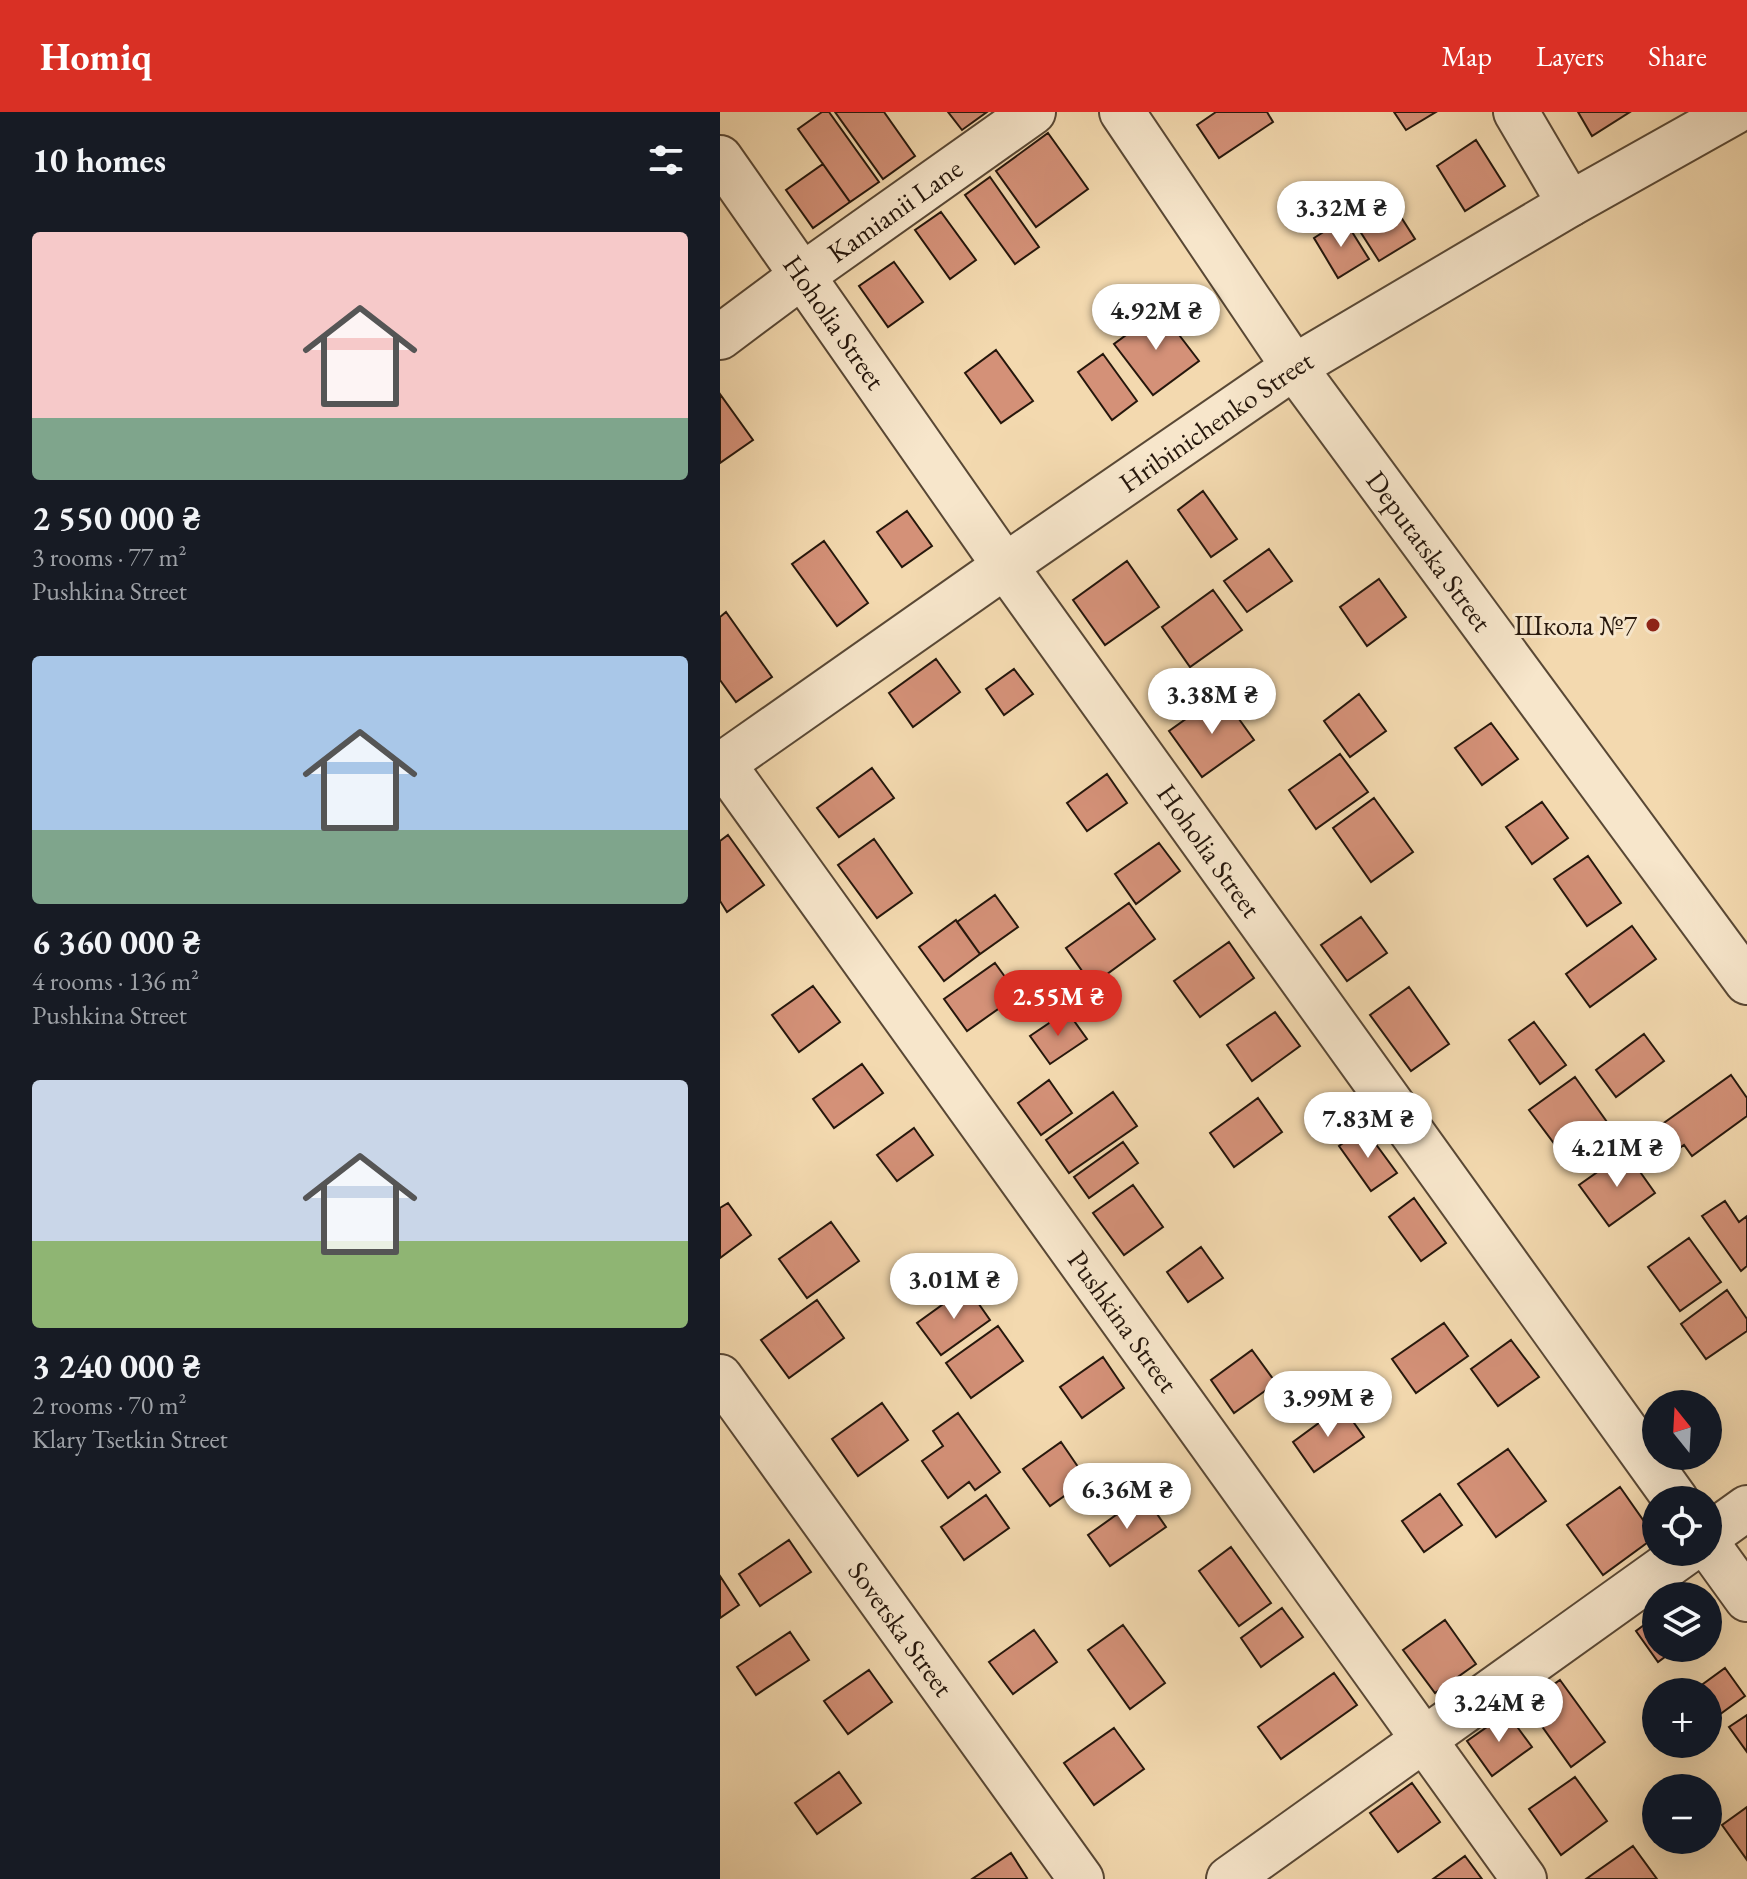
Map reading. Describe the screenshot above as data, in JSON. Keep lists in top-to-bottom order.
{
  "streets": {
    "street": [
      "Kamianii Lane",
      "Hoholia Street",
      "Hribinichenko Street",
      "Deputatska Street",
      "Pushkina Street",
      "Sovetska Street"
    ]
  },
  "crossings": [
    ["Kamianii Lane", "Hoholia Street"],
    ["Hoholia Street", "Hribinichenko Street"],
    ["Hribinichenko Street", "Deputatska Street"],
    ["Hribinichenko Street", "Pushkina Street"]
  ],
  "places": ["Школа №7"],
  "north": "top",
  "page": {
    "header": "Homiq",
    "nav": ["Map", "Layers", "Share"],
    "heading": "10 homes",
    "price": [
      "3.32M ₴",
      "4.92M ₴",
      "3.38M ₴",
      "2.55M ₴",
      "7.83M ₴",
      "4.21M ₴",
      "3.01M ₴",
      "3.99M ₴",
      "6.36M ₴",
      "3.24M ₴"
    ],
    "list": [
      {
        "name": "2 550 000 ₴",
        "note": "3 rooms · 77 m² · Pushkina Street"
      },
      {
        "name": "6 360 000 ₴",
        "note": "4 rooms · 136 m² · Pushkina Street"
      },
      {
        "name": "3 240 000 ₴",
        "note": "2 rooms · 70 m² · Klary Tsetkin Street"
      }
    ],
    "map_buttons": ["+", "−"]
  }
}
